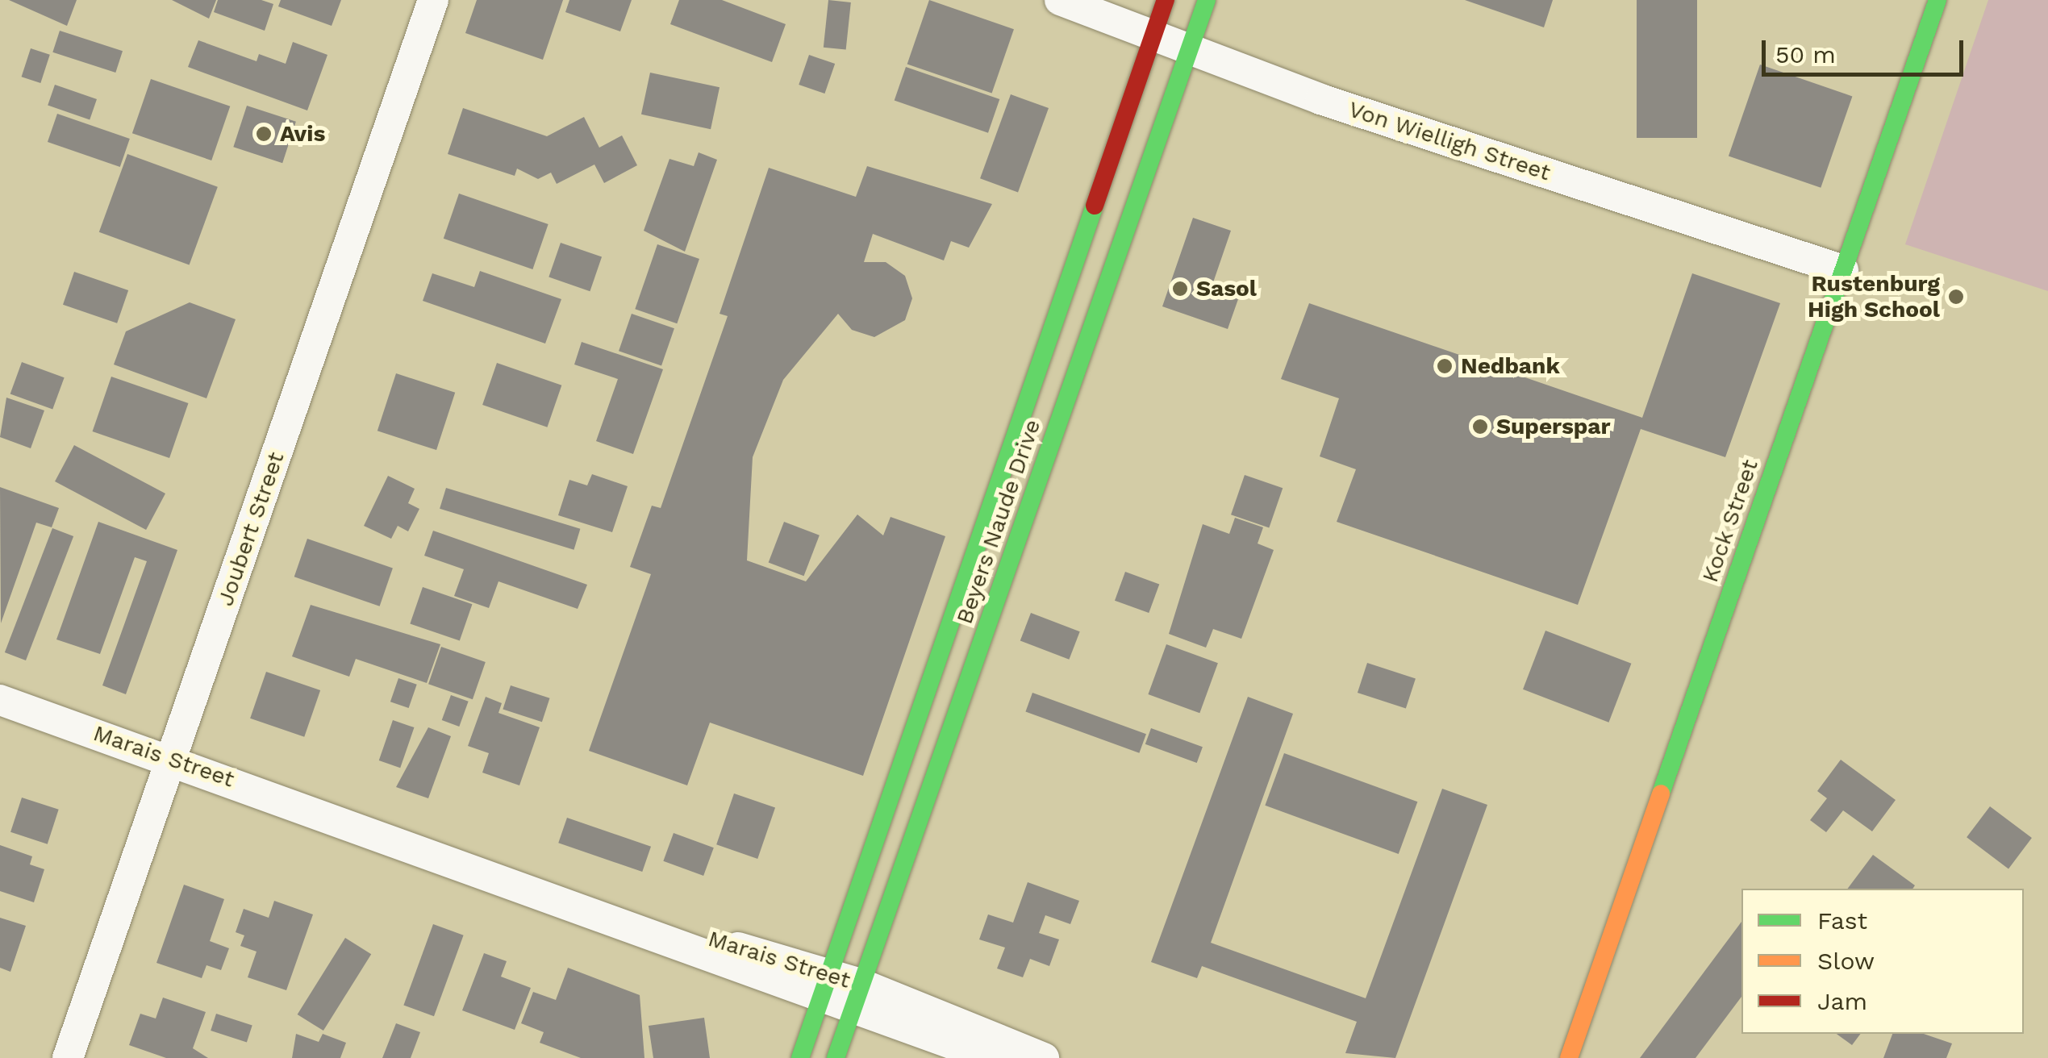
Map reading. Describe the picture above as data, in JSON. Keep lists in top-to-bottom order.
{
  "streets": {
    "street": [
      "Von Wielligh Street",
      "Kock Street",
      "Beyers Naude Drive",
      "Joubert Street",
      "Marais Street"
    ]
  },
  "crossings": [
    ["Von Wielligh Street", "Kock Street"],
    ["Von Wielligh Street", "Beyers Naude Drive"],
    ["Beyers Naude Drive", "Marais Street"],
    ["Joubert Street", "Marais Street"]
  ],
  "places": [
    "Avis",
    "Sasol",
    "Rustenburg High School",
    "Nedbank",
    "Superspar"
  ],
  "legend": ["Fast", "Slow", "Jam"],
  "scale_bar": "50 m"
}
